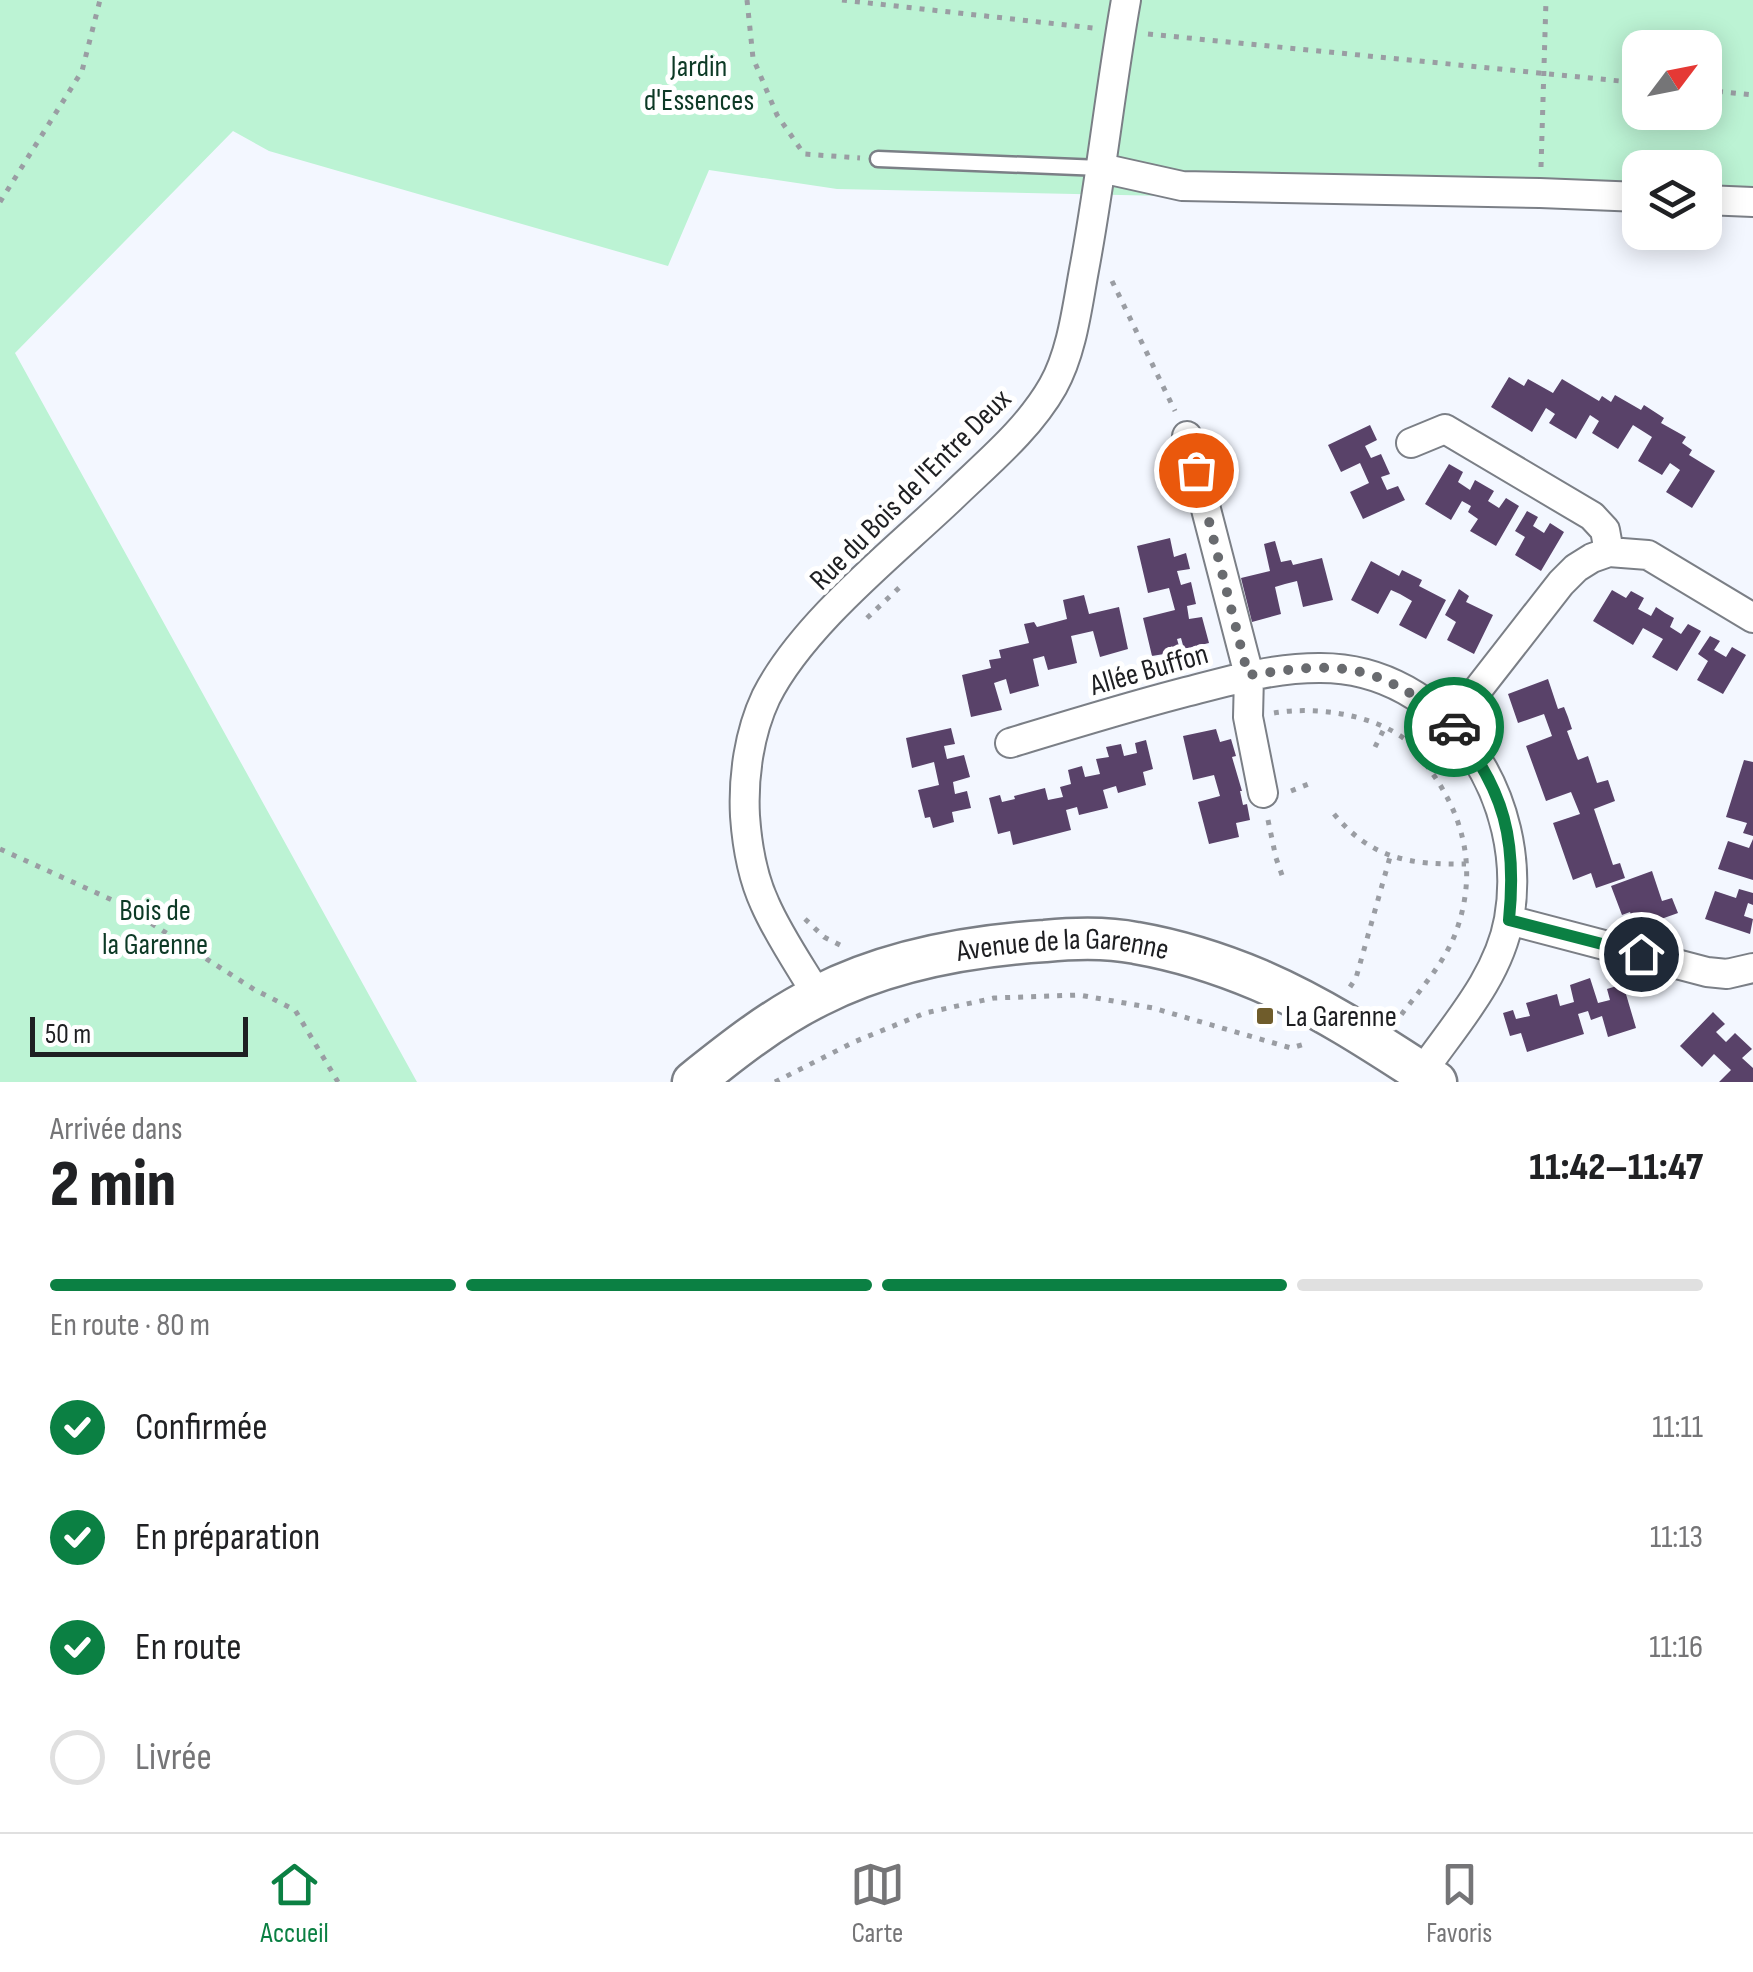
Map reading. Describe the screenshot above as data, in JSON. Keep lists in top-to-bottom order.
{
  "streets": {
    "street": ["Rue du Bois de l'Entre Deux", "Allée Buffon", "Avenue de la Garenne"]
  },
  "crossings": [
    ["Rue du Bois de l'Entre Deux", "Avenue de la Garenne"]
  ],
  "parks": ["Jardin d'Essences", "Bois de la Garenne"],
  "places": {
    "transit": ["La Garenne"]
  },
  "scale_bar": "50 m",
  "north": "top right",
  "page": {
    "scale": "50 m",
    "heading": ["2 min", "Arrivée dans", "11:42–11:47"],
    "bar": "En route · 80 m",
    "list": [
      ["Confirmée", "11:11"],
      ["En préparation", "11:13"],
      ["En route", "11:16"],
      "Livrée"
    ],
    "tabs": ["Accueil", "Carte", "Favoris"]
  }
}
